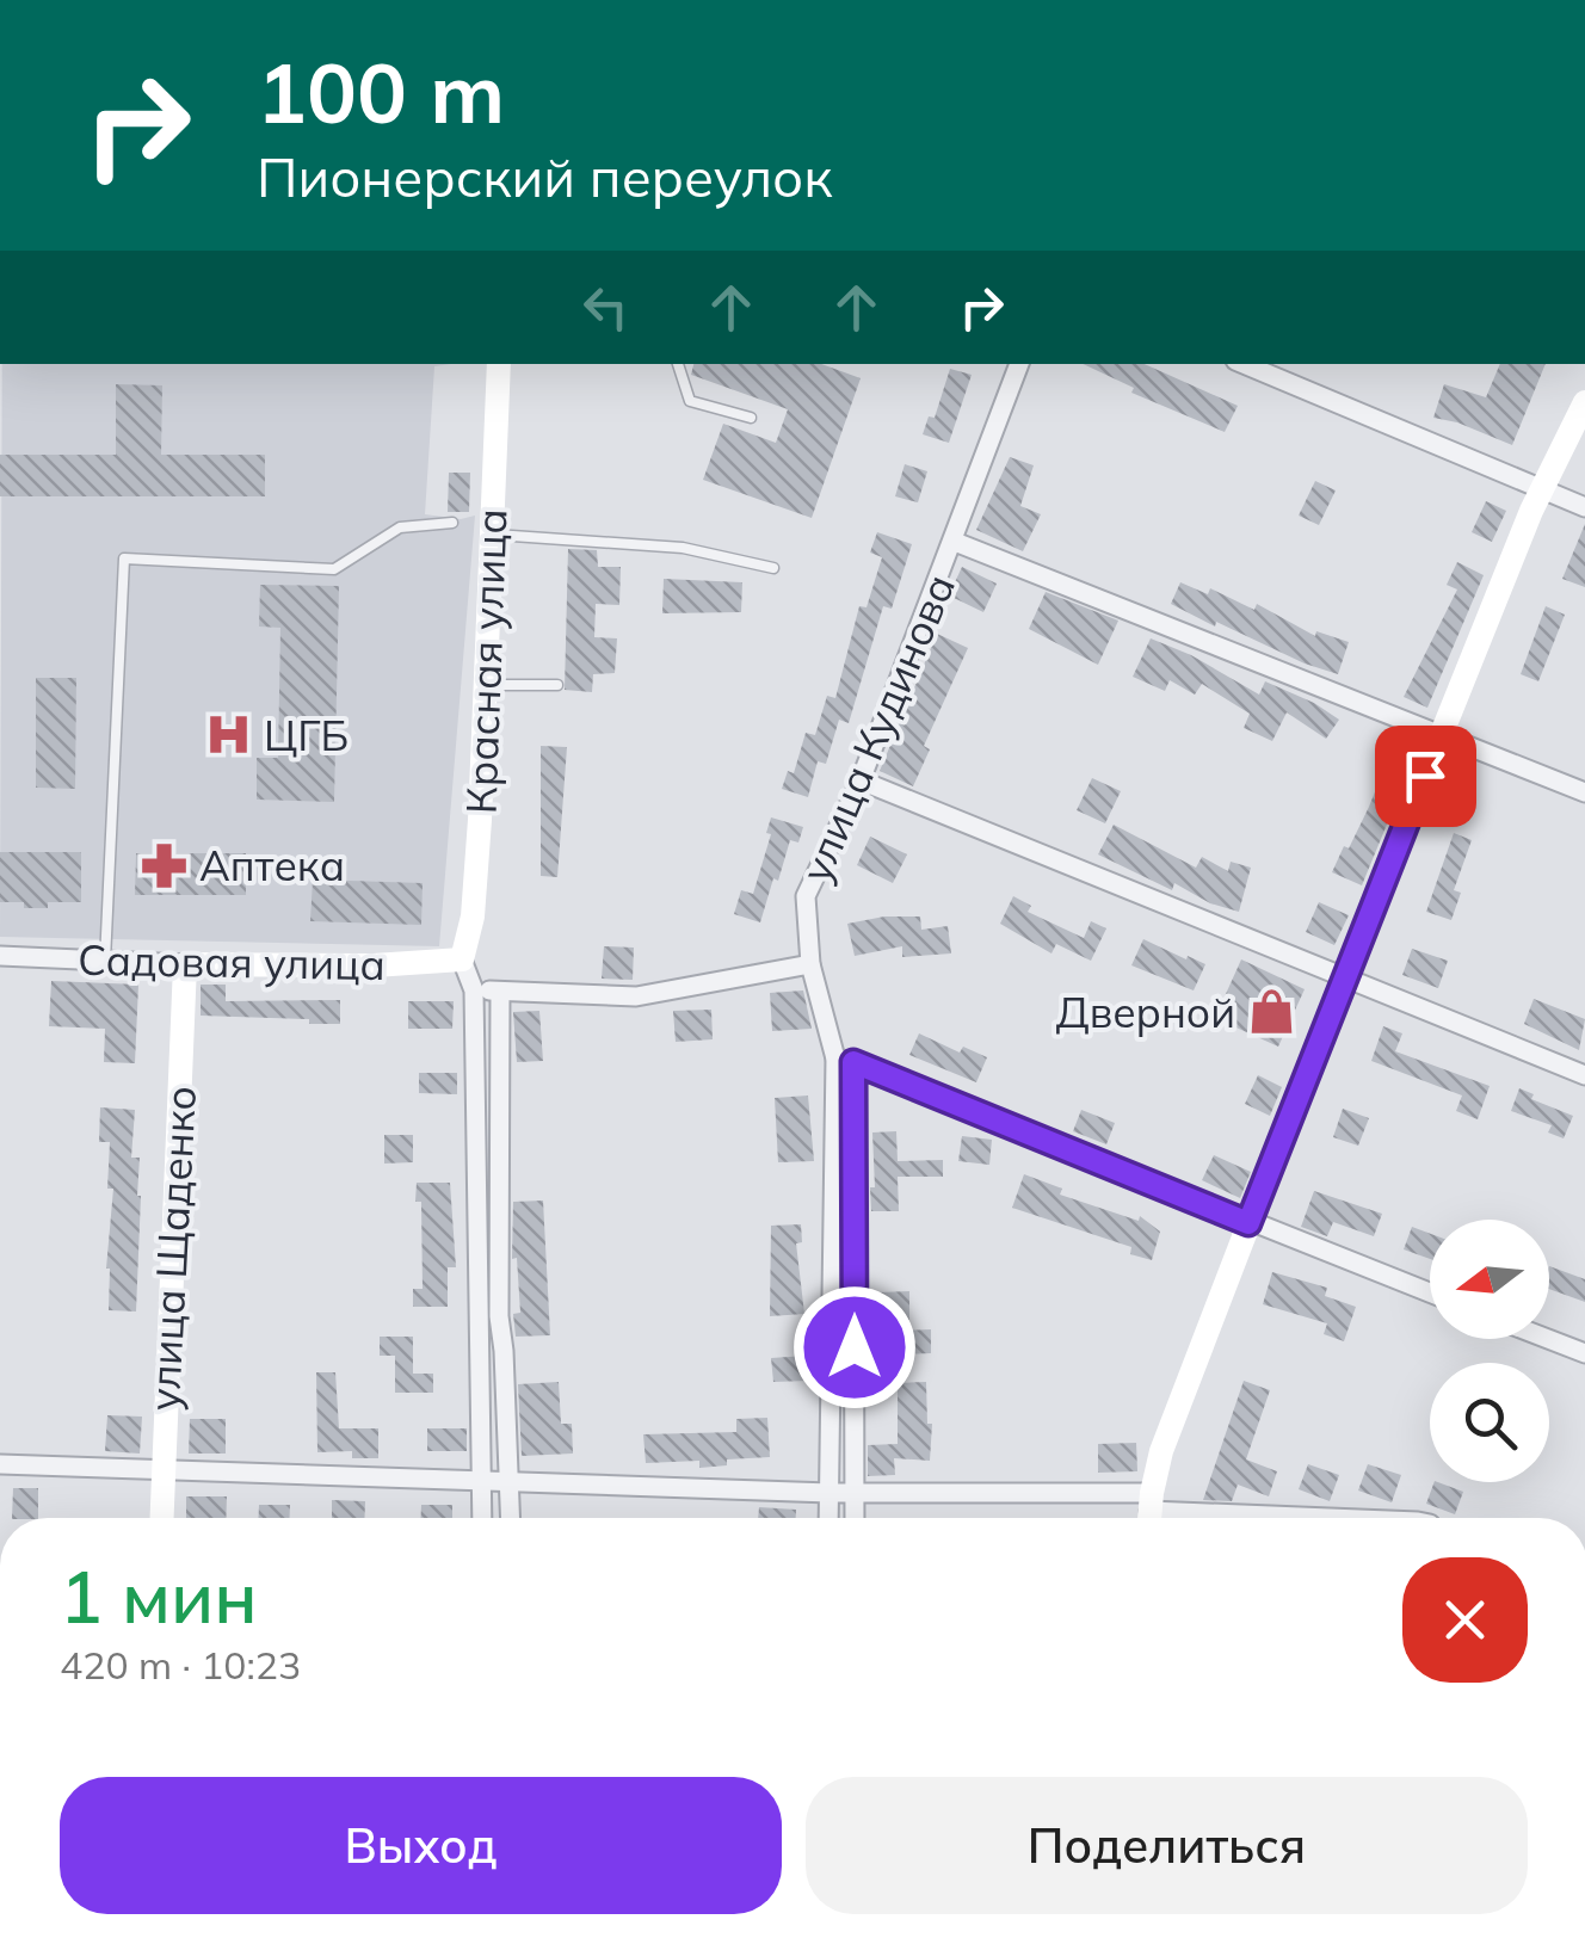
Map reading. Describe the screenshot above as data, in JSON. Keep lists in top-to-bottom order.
{
  "streets": {
    "street": [
      "Красная улица",
      "улица Кудинова",
      "Садовая улица",
      "улица Щаденко"
    ]
  },
  "crossings": [
    ["Красная улица", "Садовая улица"],
    ["Садовая улица", "улица Щаденко"]
  ],
  "places": {
    "hospital": ["ЦГБ"],
    "pharmacy": ["Аптека"],
    "shop": ["Дверной"]
  },
  "north": "left",
  "page": {
    "turn": ["100 m", "Пионерский переулок"],
    "heading": ["1 мин", "420 m · 10:23"],
    "buttons": ["Выход", "Поделиться"]
  }
}
